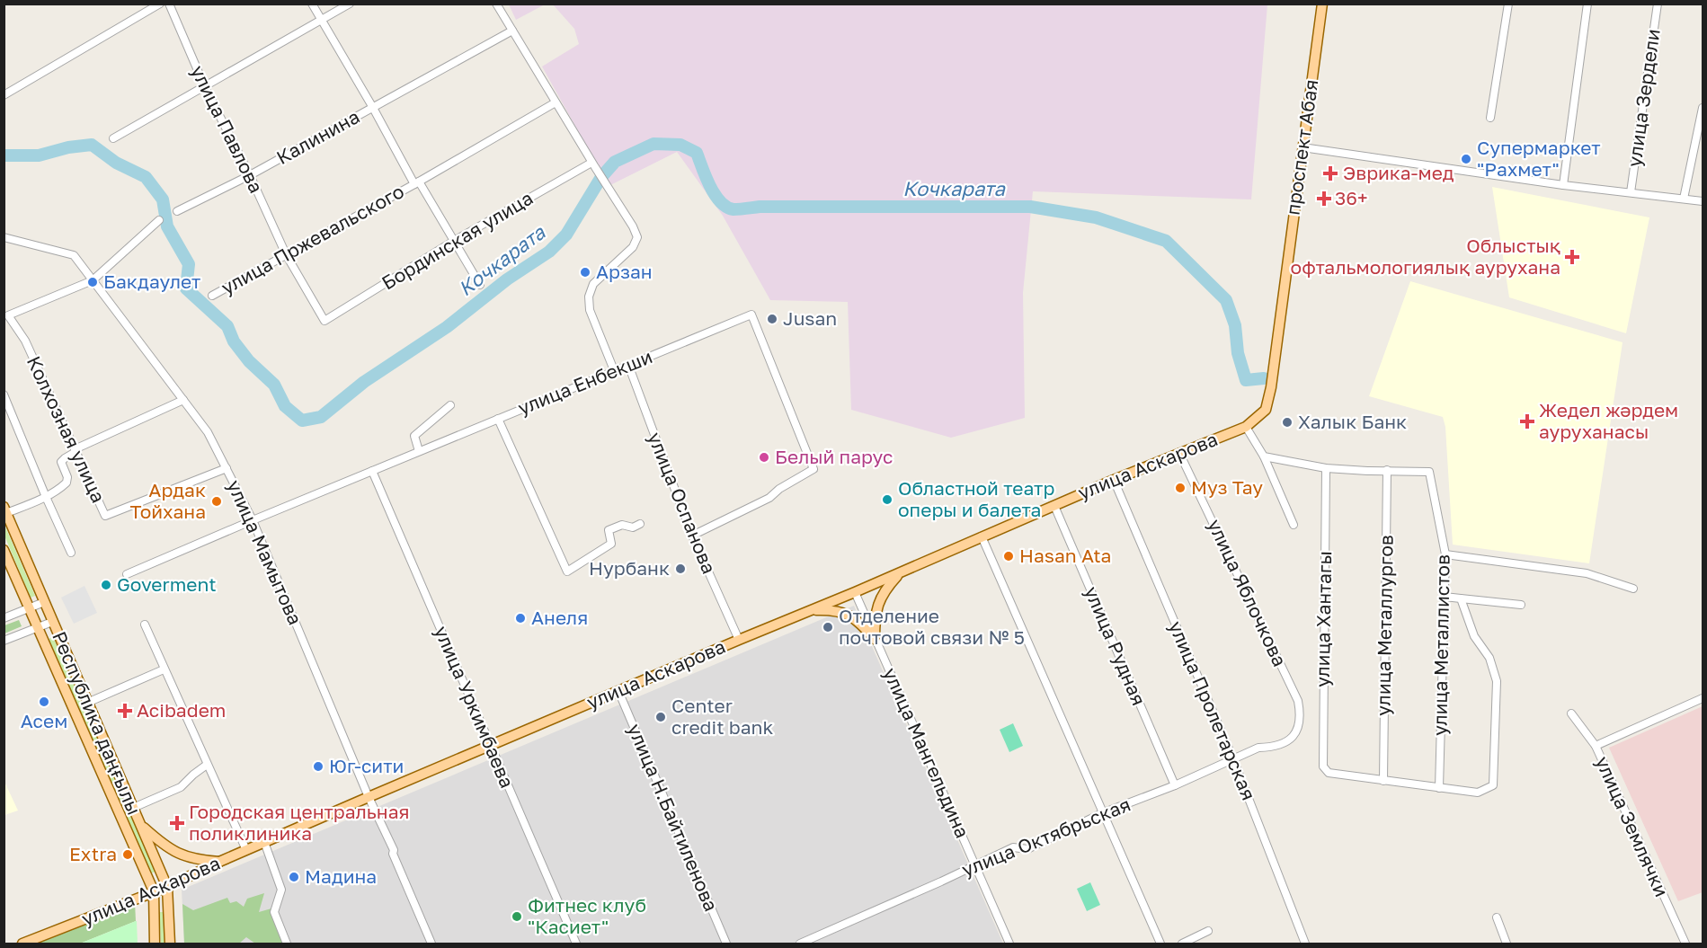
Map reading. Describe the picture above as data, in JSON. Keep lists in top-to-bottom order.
{
  "streets": {
    "main road": ["проспект Абая", "улица Аскарова", "Республика даңғылы"],
    "street": [
      "улица Зердели",
      "улица Павлова",
      "Калинина",
      "улица Пржевальского",
      "Бординская улица",
      "улица Енбекши",
      "Колхозная улица",
      "улица Оспанова",
      "улица Мамытова",
      "улица Яблочкова",
      "улица Хантагы",
      "улица Металлургов",
      "улица Металлистов",
      "улица Рудная",
      "улица Уркимбаева",
      "улица Пролетарская",
      "улица Мангельдина",
      "улица Н.Байтиленова",
      "улица Землячки",
      "улица Октябрьская"
    ]
  },
  "crossings": [
    ["улица Павлова", "Калинина"],
    ["улица Павлова", "улица Пржевальского"],
    ["улица Павлова", "Бординская улица"],
    ["проспект Абая", "улица Аскарова"],
    ["улица Енбекши", "улица Оспанова"],
    ["улица Енбекши", "улица Мамытова"],
    ["улица Енбекши", "улица Уркимбаева"],
    ["Колхозная улица", "улица Мамытова"],
    ["улица Аскарова", "улица Оспанова"],
    ["улица Аскарова", "улица Мамытова"],
    ["улица Аскарова", "улица Яблочкова"],
    ["улица Аскарова", "улица Рудная"],
    ["улица Аскарова", "улица Уркимбаева"],
    ["улица Аскарова", "улица Пролетарская"],
    ["улица Аскарова", "Республика даңғылы"],
    ["улица Аскарова", "улица Мангельдина"],
    ["улица Аскарова", "улица Н.Байтиленова"],
    ["улица Яблочкова", "улица Октябрьская"],
    ["улица Хантагы", "улица Металлургов"],
    ["улица Металлургов", "улица Металлистов"],
    ["улица Рудная", "улица Октябрьская"],
    ["улица Пролетарская", "улица Октябрьская"],
    ["улица Мангельдина", "улица Октябрьская"]
  ],
  "water": ["Кочкарата"],
  "places": {
    "other": [
      "Супермаркет \"Рахмет\"",
      "Арзан",
      "Бакдаулет",
      "Jusan",
      "Халык Банк",
      "Белый парус",
      "Муз Тау",
      "Областной театр оперы и балета",
      "Ардак Тойхана",
      "Hasan Ata",
      "Нурбанк",
      "Goverment",
      "Анеля",
      "Отделение почтовой связи № 5",
      "Асем",
      "Center credit bank",
      "Юг-сити",
      "Extra",
      "Мадина",
      "Фитнес клуб \"Касиет\""
    ],
    "health": [
      "Эврика-мед",
      "36+",
      "Облыстық офтальмологиялық аурухана",
      "Жедел жәрдем ауруханасы",
      "Acibadem",
      "Городская центральная поликлиника"
    ]
  }
}
